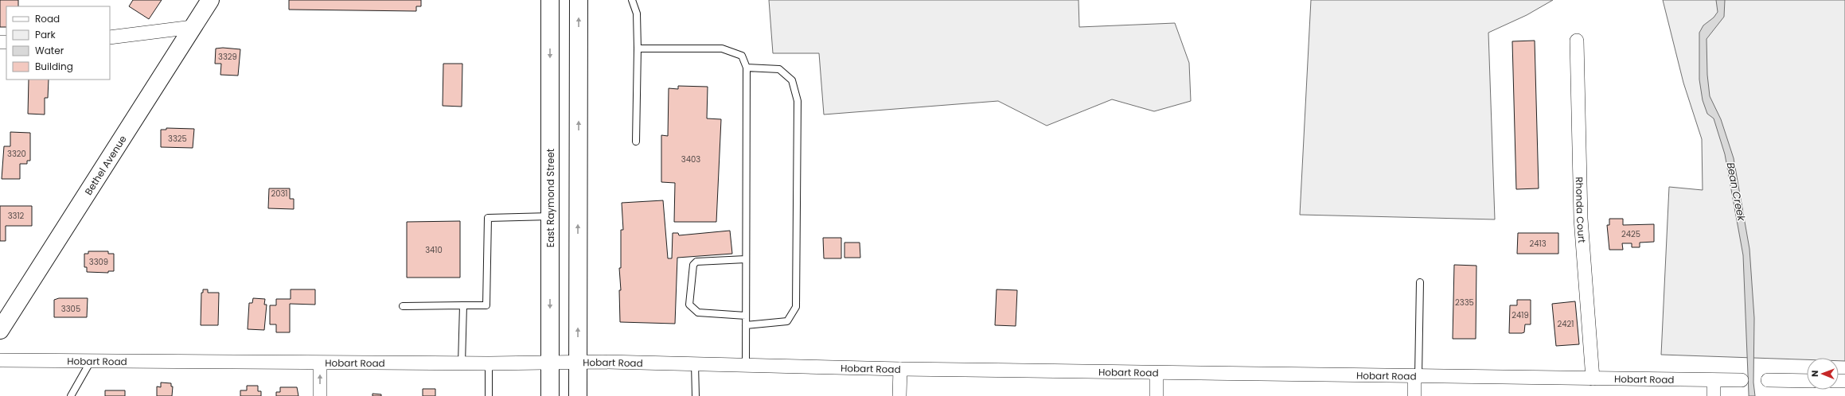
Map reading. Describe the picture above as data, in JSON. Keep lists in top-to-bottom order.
{
  "streets": {
    "main road": ["Bethel Avenue", "East Raymond Street"],
    "street": ["Rhonda Court", "Hobart Road"]
  },
  "crossings": [
    ["East Raymond Street", "Hobart Road"],
    ["Rhonda Court", "Hobart Road"]
  ],
  "water": ["Bean Creek"],
  "house_numbers": [
    "3329",
    "3325",
    "3320",
    "3403",
    "2031",
    "3312",
    "2425",
    "2413",
    "3410",
    "3309",
    "2335",
    "3305",
    "2419",
    "2421"
  ],
  "legend": [
    "Road",
    "Park",
    "Water",
    "Building"
  ],
  "north": "left"
}
